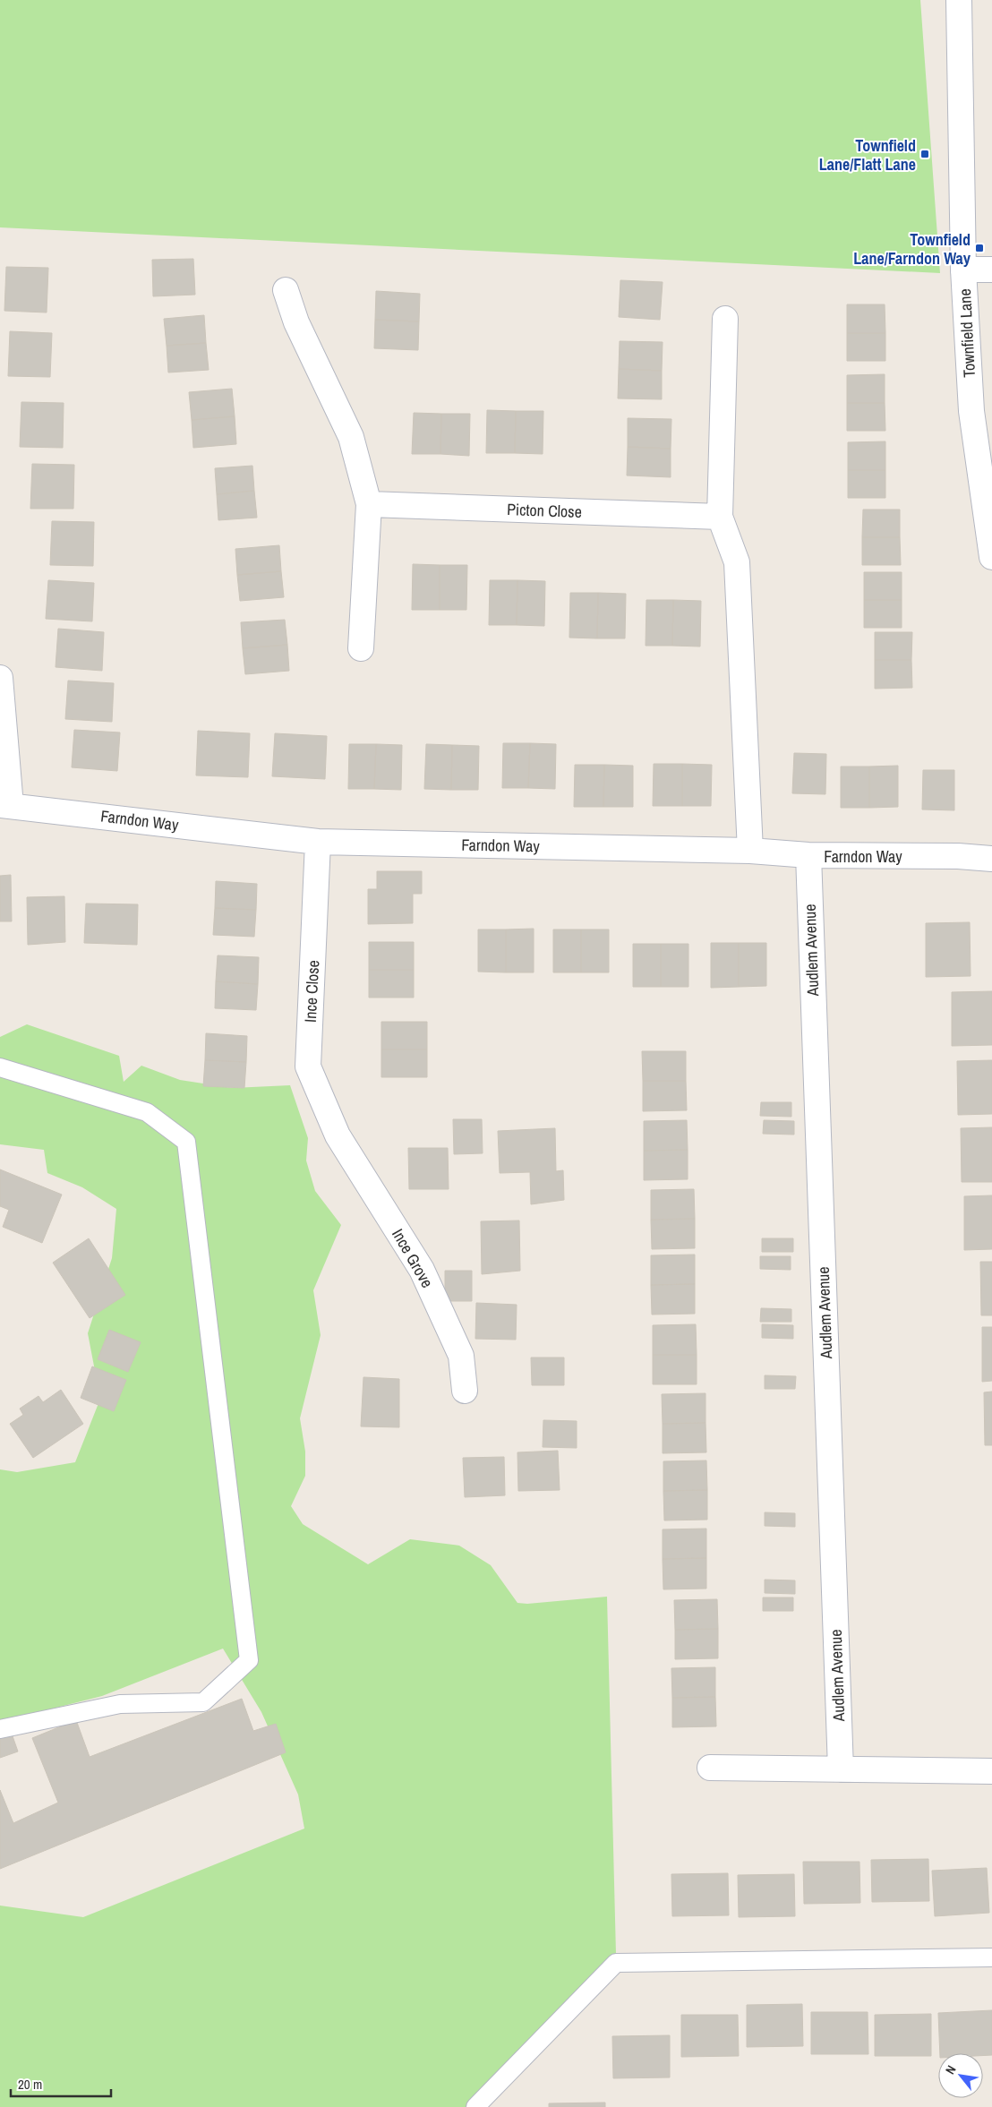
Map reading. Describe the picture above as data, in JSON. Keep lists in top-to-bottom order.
{
  "streets": {
    "street": [
      "Townfield Lane",
      "Picton Close",
      "Farndon Way",
      "Audlem Avenue",
      "Ince Close",
      "Ince Grove"
    ]
  },
  "crossings": [
    ["Farndon Way", "Audlem Avenue"],
    ["Farndon Way", "Ince Close"],
    ["Ince Close", "Ince Grove"]
  ],
  "places": {
    "transit": ["Townfield Lane/Flatt Lane", "Townfield Lane/Farndon Way"]
  },
  "scale_bar": "20 m",
  "north": "top left"
}
